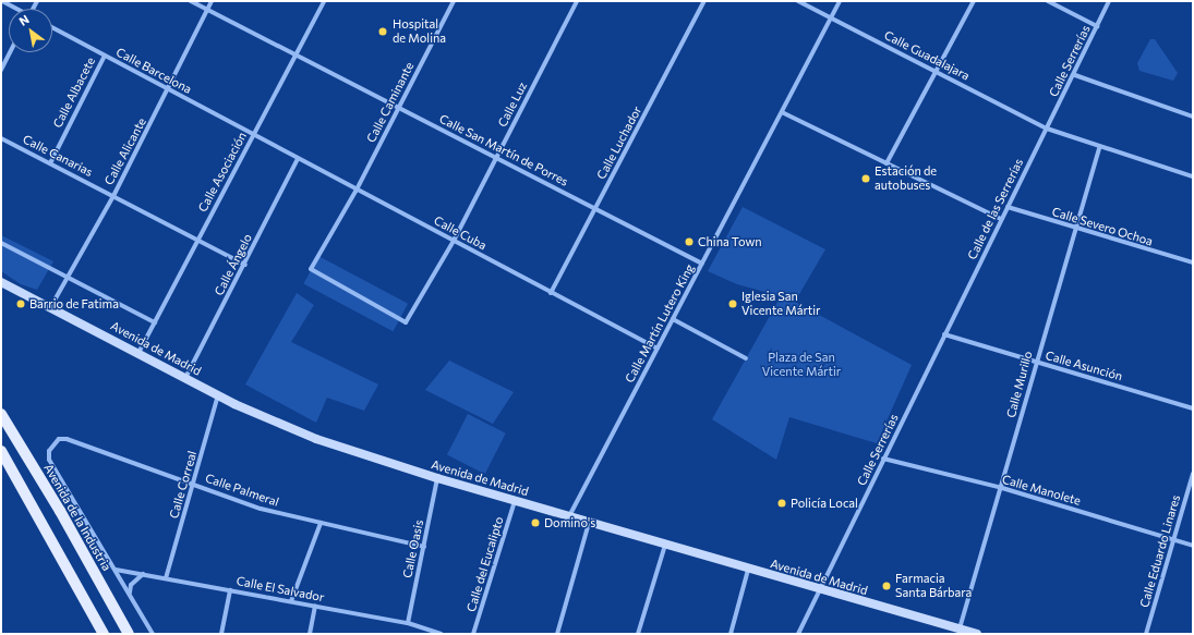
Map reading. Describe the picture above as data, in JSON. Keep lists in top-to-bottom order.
{
  "streets": {
    "main road": ["Avenida de Madrid", "Avenida de la Industria"],
    "street": [
      "Calle Guadalajara",
      "Calle Serrerías",
      "Calle Barcelona",
      "Calle Albacete",
      "Calle Caminante",
      "Calle Luz",
      "Calle Luchador",
      "Calle San Martín de Porres",
      "Calle Alicante",
      "Calle Canarias",
      "Calle Asociación",
      "Calle de las Serrerías",
      "Calle Severo Ochoa",
      "Calle Cuba",
      "Calle Ángelo",
      "Calle Martín Lutero King",
      "Calle Asunción",
      "Calle Murillo",
      "Calle Correal",
      "Calle Palmeral",
      "Calle Manolete",
      "Calle Oasis",
      "Calle Eduardo Linares",
      "Calle del Eucalipto",
      "Calle El Salvador"
    ]
  },
  "crossings": [
    ["Calle Guadalajara", "Calle Serrerías"],
    ["Calle Guadalajara", "Calle de las Serrerías"],
    ["Calle Guadalajara", "Calle Martín Lutero King"],
    ["Calle Guadalajara", "Calle Murillo"],
    ["Calle Serrerías", "Calle de las Serrerías"],
    ["Calle Serrerías", "Avenida de Madrid"],
    ["Calle Serrerías", "Calle Asunción"],
    ["Calle Serrerías", "Calle Manolete"],
    ["Calle Barcelona", "Calle Albacete"],
    ["Calle Barcelona", "Calle Alicante"],
    ["Calle Barcelona", "Calle Asociación"],
    ["Calle Barcelona", "Calle Cuba"],
    ["Calle Albacete", "Calle Canarias"],
    ["Calle Caminante", "Calle Luz"],
    ["Calle Caminante", "Calle San Martín de Porres"],
    ["Calle Caminante", "Calle Cuba"],
    ["Calle Luz", "Calle San Martín de Porres"],
    ["Calle Luz", "Calle Cuba"],
    ["Calle Luchador", "Calle San Martín de Porres"],
    ["Calle Luchador", "Calle Cuba"],
    ["Calle San Martín de Porres", "Calle Alicante"],
    ["Calle San Martín de Porres", "Calle Asociación"],
    ["Calle San Martín de Porres", "Calle Martín Lutero King"],
    ["Calle Alicante", "Calle Canarias"],
    ["Calle Alicante", "Avenida de Madrid"],
    ["Calle Canarias", "Calle Asociación"],
    ["Calle Canarias", "Calle Ángelo"],
    ["Calle Asociación", "Calle Cuba"],
    ["Calle Asociación", "Avenida de Madrid"],
    ["Calle de las Serrerías", "Calle Severo Ochoa"],
    ["Calle Severo Ochoa", "Calle Murillo"],
    ["Calle Cuba", "Calle Ángelo"],
    ["Calle Cuba", "Calle Martín Lutero King"],
    ["Calle Ángelo", "Avenida de Madrid"],
    ["Calle Martín Lutero King", "Avenida de Madrid"],
    ["Avenida de Madrid", "Calle Murillo"],
    ["Avenida de Madrid", "Calle Correal"],
    ["Avenida de Madrid", "Calle Oasis"],
    ["Avenida de Madrid", "Calle del Eucalipto"],
    ["Calle Asunción", "Calle Murillo"],
    ["Calle Murillo", "Calle Manolete"],
    ["Calle Correal", "Calle Palmeral"],
    ["Calle Correal", "Calle El Salvador"],
    ["Calle Palmeral", "Calle Oasis"],
    ["Calle Palmeral", "Calle El Salvador"],
    ["Calle Manolete", "Calle Eduardo Linares"],
    ["Calle Oasis", "Calle El Salvador"]
  ],
  "parks": ["Plaza de San Vicente Mártir"],
  "places": [
    "Hospital de Molina",
    "Estación de autobuses",
    "China Town",
    "Barrio de Fatima",
    "Iglesia San Vicente Mártir",
    "Policía Local",
    "Domino's",
    "Farmacia Santa Bárbara"
  ],
  "north": "top left"
}
